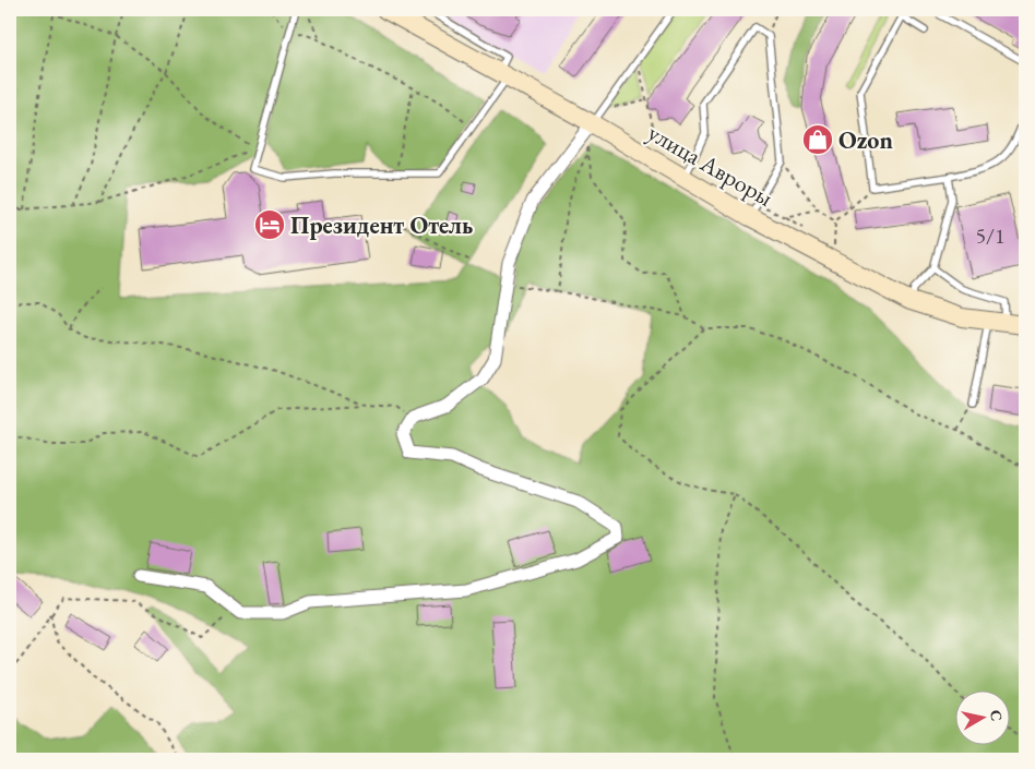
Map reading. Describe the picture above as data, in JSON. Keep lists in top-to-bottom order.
{
  "streets": {
    "street": ["улица Авроры"]
  },
  "places": {
    "shop": ["Ozon"],
    "hotel": ["Президент Отель"]
  },
  "house_numbers": ["5/1"],
  "north": "right"
}
